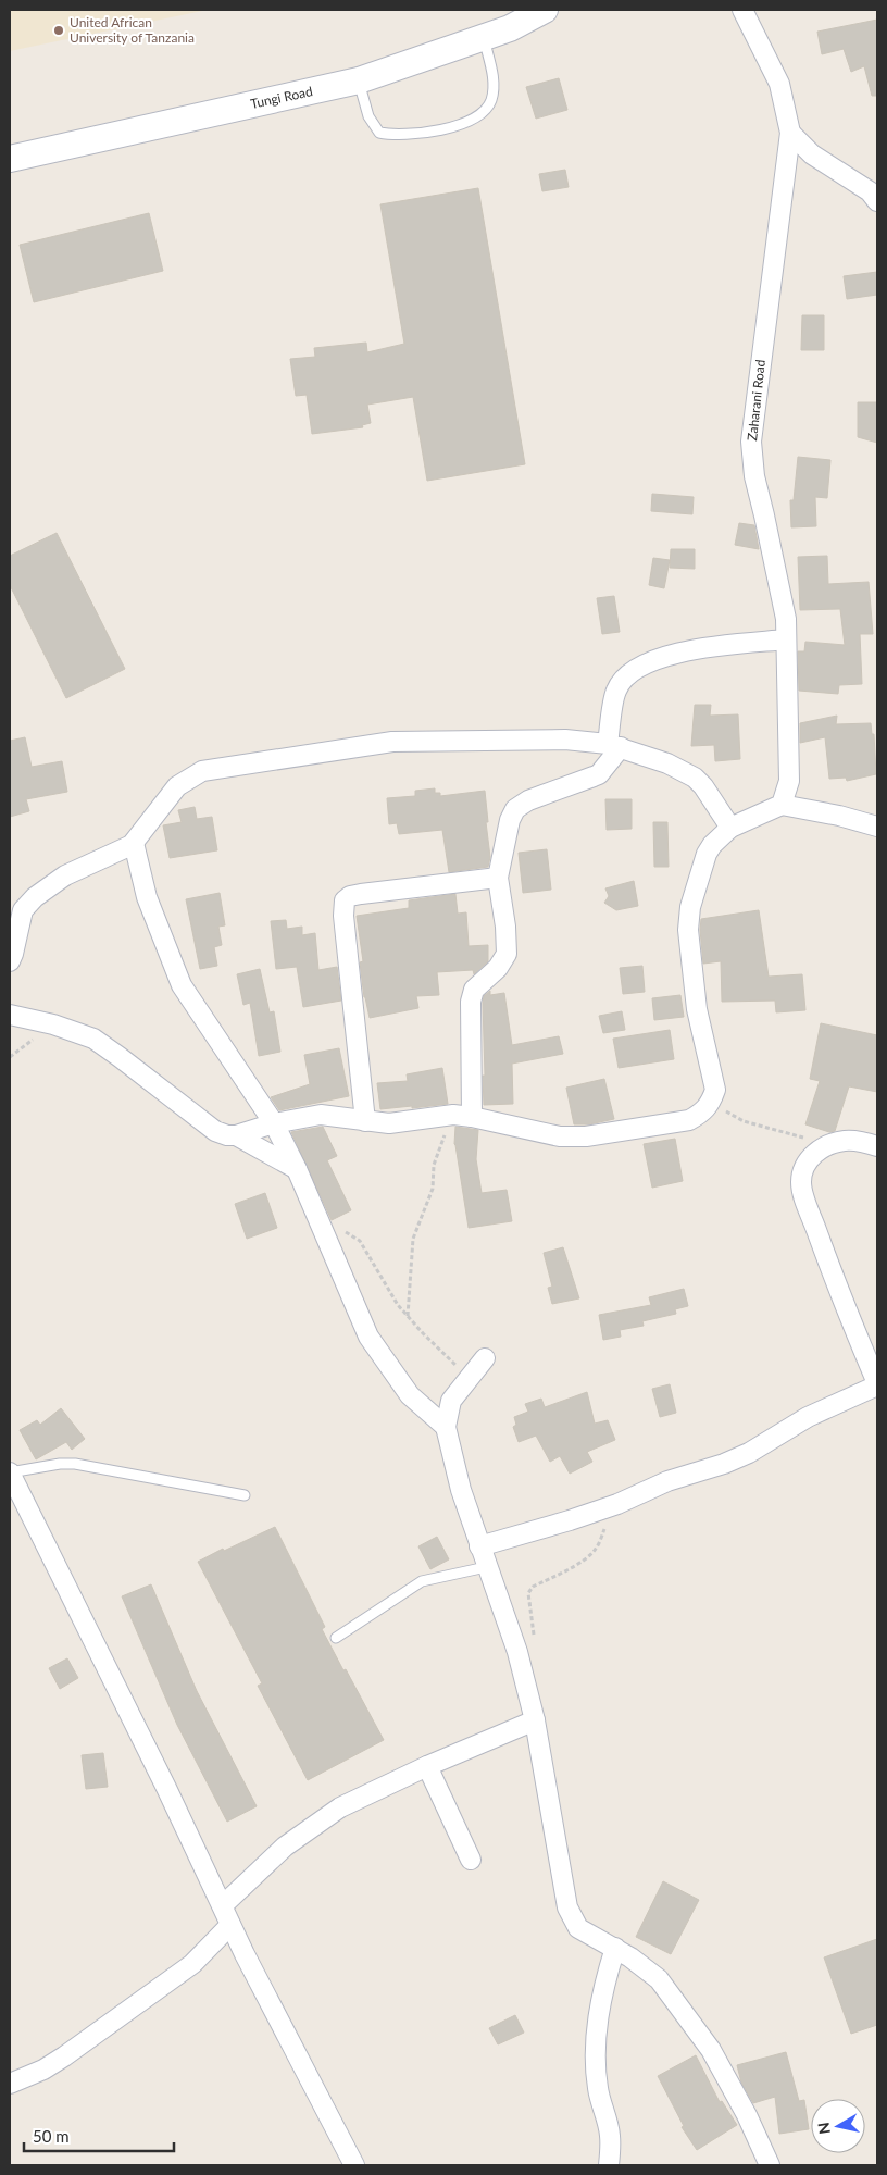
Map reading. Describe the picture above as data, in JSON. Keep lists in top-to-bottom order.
{
  "streets": {
    "main road": ["Tungi Road"],
    "street": ["Zaharani Road"]
  },
  "places": ["United African University of Tanzania"],
  "scale_bar": "50 m",
  "north": "left"
}
